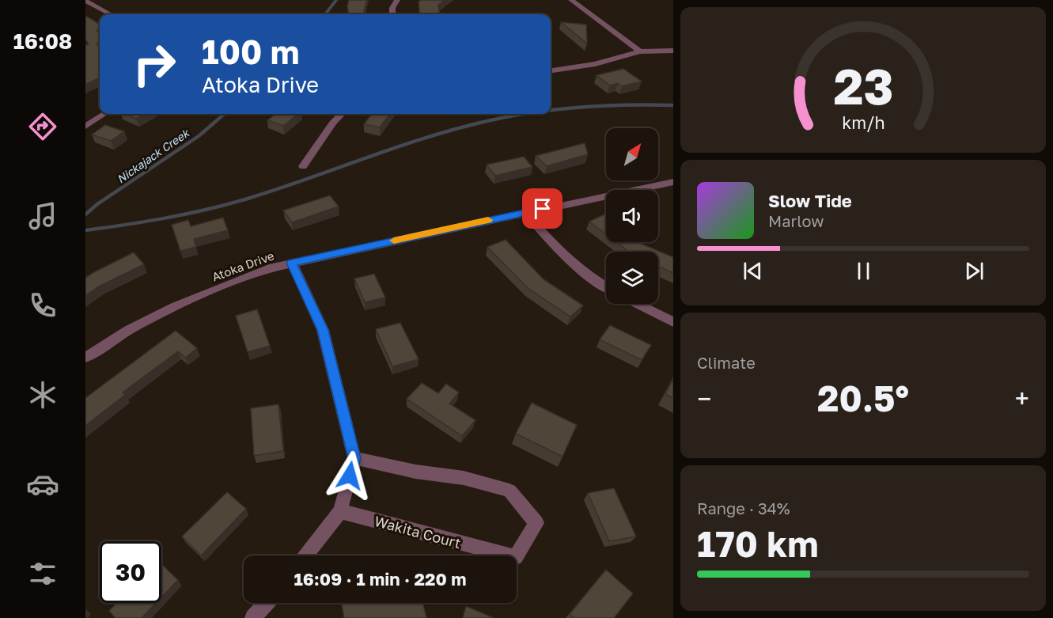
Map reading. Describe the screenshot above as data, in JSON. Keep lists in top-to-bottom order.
{
  "streets": {
    "street": ["Atoka Drive", "Wakita Court"]
  },
  "water": ["Nickajack Creek"],
  "north": "top right",
  "page": {
    "tabs": "16:08",
    "turn": ["100 m", "Atoka Drive"],
    "song": ["Slow Tide", "Marlow"],
    "tile": [
      "Climate",
      ["Range · 34%", "170 km"]
    ],
    "heat": ["−", "20.5°", "+"],
    "limit": "30",
    "trip": "16:09 · 1 min · 220 m",
    "gauge": ["23", "km/h"]
  }
}
